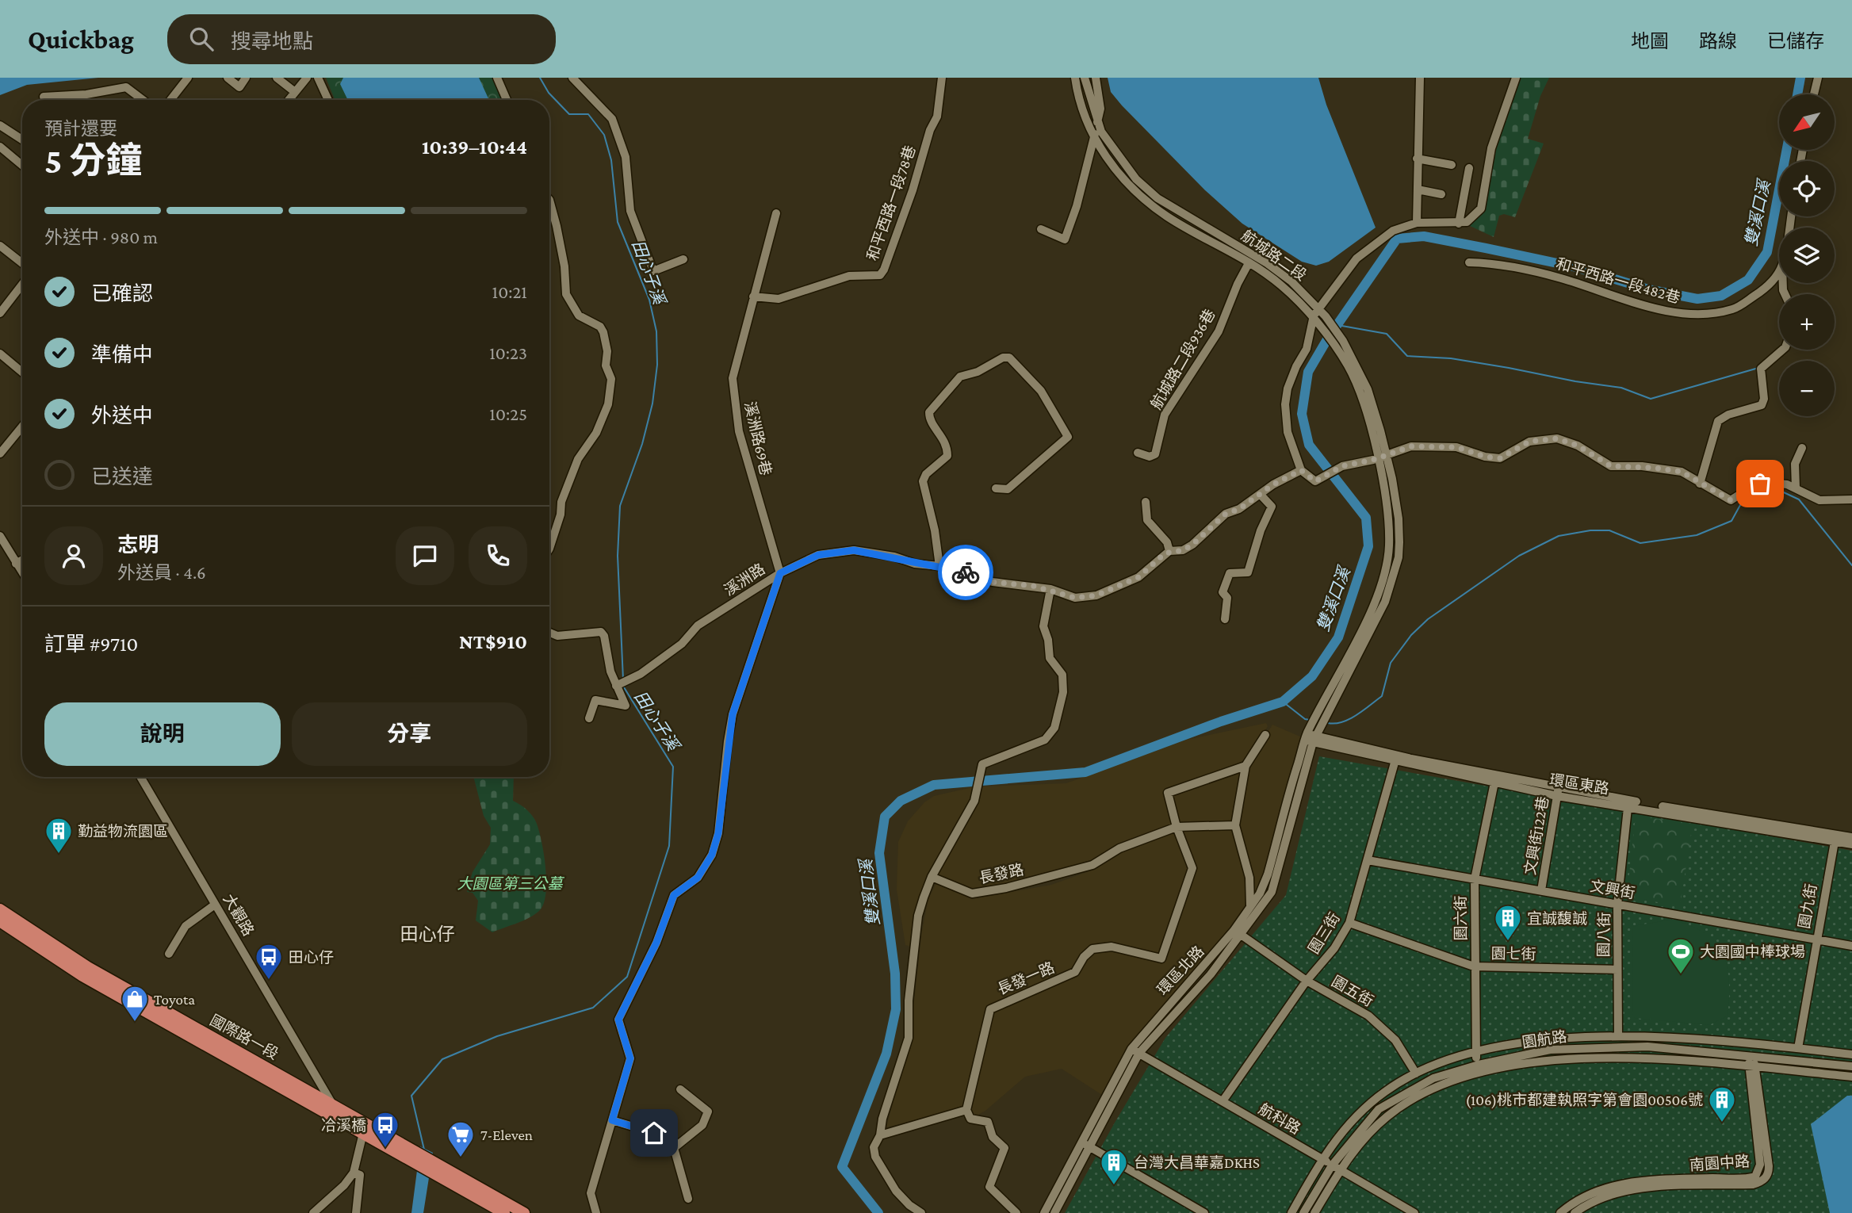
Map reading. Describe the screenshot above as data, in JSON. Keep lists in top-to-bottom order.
{
  "streets": {
    "main road": ["大觀路", "國際路一段"],
    "street": [
      "和平西路一段78巷",
      "航城路二段",
      "和平西路一段482巷",
      "航城路二段936巷",
      "溪洲路69巷",
      "溪洲路",
      "環區東路",
      "文興街122巷",
      "長發路",
      "文興街",
      "園九街",
      "園六街",
      "園三街",
      "園八街",
      "園七街",
      "環區北路",
      "長發一路",
      "園五街",
      "園航路",
      "航科路",
      "南園中路"
    ]
  },
  "crossings": [
    ["和平西路一段78巷", "溪洲路69巷"],
    ["航城路二段", "航城路二段936巷"],
    ["航城路二段", "環區東路"],
    ["航城路二段", "環區北路"],
    ["溪洲路69巷", "溪洲路"],
    ["環區東路", "文興街122巷"],
    ["環區東路", "園九街"],
    ["環區東路", "園六街"],
    ["環區東路", "園三街"],
    ["環區東路", "園八街"],
    ["環區東路", "環區北路"],
    ["文興街122巷", "文興街"],
    ["長發路", "長發一路"],
    ["文興街", "園九街"],
    ["文興街", "園六街"],
    ["文興街", "園三街"],
    ["文興街", "園八街"],
    ["大觀路", "國際路一段"],
    ["園六街", "園七街"],
    ["園六街", "園航路"],
    ["園三街", "園七街"],
    ["園三街", "園五街"],
    ["園三街", "航科路"],
    ["園八街", "園七街"],
    ["環區北路", "園五街"],
    ["環區北路", "航科路"],
    ["園航路", "航科路"],
    ["園航路", "南園中路"]
  ],
  "districts": ["田心仔"],
  "water": ["雙溪口溪", "田心子溪"],
  "parks": ["大園區第三公墓"],
  "places": {
    "building": [
      "勤益物流園區",
      "宜誠馥誠",
      "(106)桃市都建執照字第會園00506號",
      "台灣大昌華嘉DKHS"
    ],
    "sports": ["大園國中棒球場"],
    "bus stop": ["田心仔", "冾溪橋"],
    "shop": ["Toyota"],
    "supermarket": ["7-Eleven"]
  },
  "north": "bottom left",
  "page": {
    "header": "Quickbag",
    "search": "搜尋地點",
    "nav": ["地圖", "路線", "已儲存"],
    "map_buttons": ["+", "−"],
    "heading": ["5 分鐘", "預計還要", "10:39–10:44"],
    "panel": [
      "志明",
      "外送員 · 4.6",
      "訂單 #9710",
      "NT$910"
    ],
    "bar": "外送中 · 980 m",
    "list": [
      ["已確認", "10:21"],
      ["準備中", "10:23"],
      ["外送中", "10:25"],
      "已送達"
    ],
    "buttons": ["說明", "分享"]
  }
}
